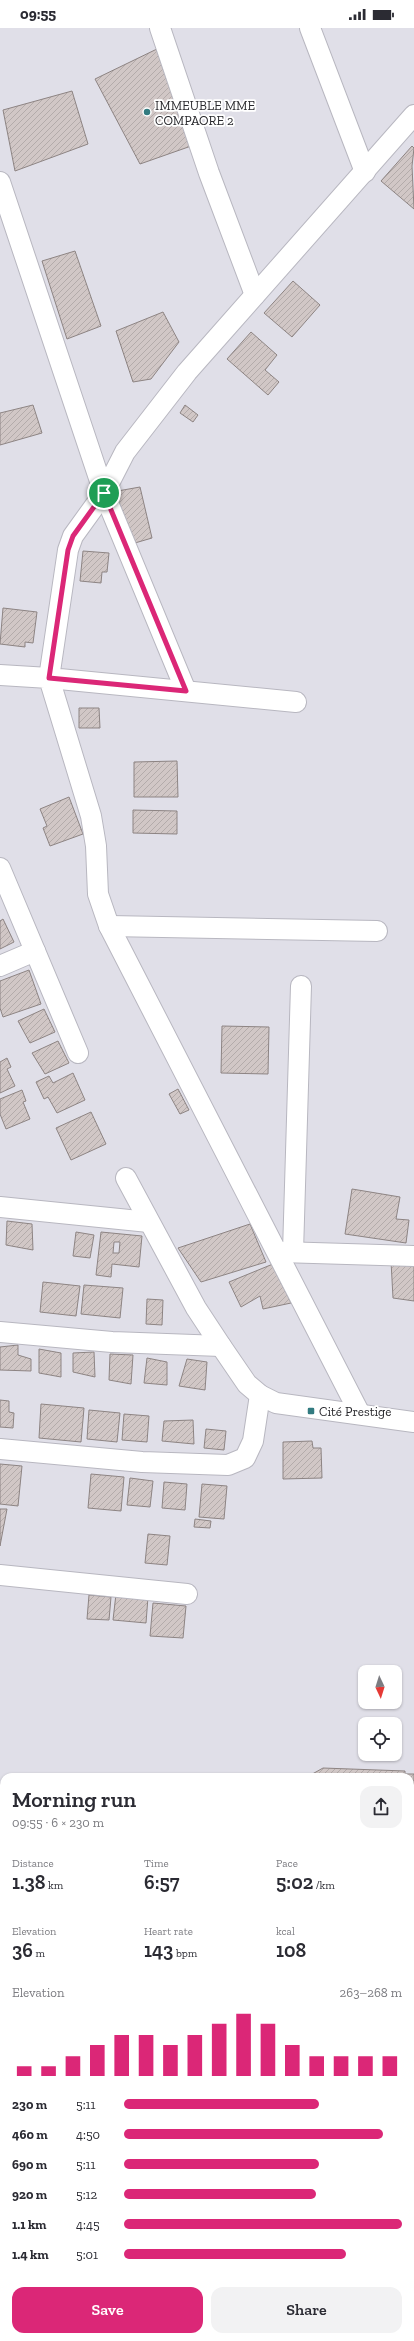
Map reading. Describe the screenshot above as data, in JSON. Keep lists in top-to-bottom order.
{
  "places": {
    "other": ["IMMEUBLE MME COMPAORE 2"],
    "transit": ["Cité Prestige"]
  },
  "north": "bottom",
  "page": {
    "status": "09:55",
    "heading": ["Morning run", "09:55 · 6 × 230 m"],
    "stats": [
      ["Distance", "1.38 km"],
      ["Time", "6:57"],
      ["Pace", "5:02 /km"],
      ["Elevation", "36 m"],
      ["Heart rate", "143 bpm"],
      ["kcal", "108"]
    ],
    "chart": ["Elevation", "263–268 m"],
    "list": [
      {
        "name": "230 m",
        "note": "5:11"
      },
      {
        "name": "460 m",
        "note": "4:50"
      },
      {
        "name": "690 m",
        "note": "5:11"
      },
      {
        "name": "920 m",
        "note": "5:12"
      },
      {
        "name": "1.1 km",
        "note": "4:45"
      },
      {
        "name": "1.4 km",
        "note": "5:01"
      }
    ],
    "buttons": ["Save", "Share"]
  }
}
